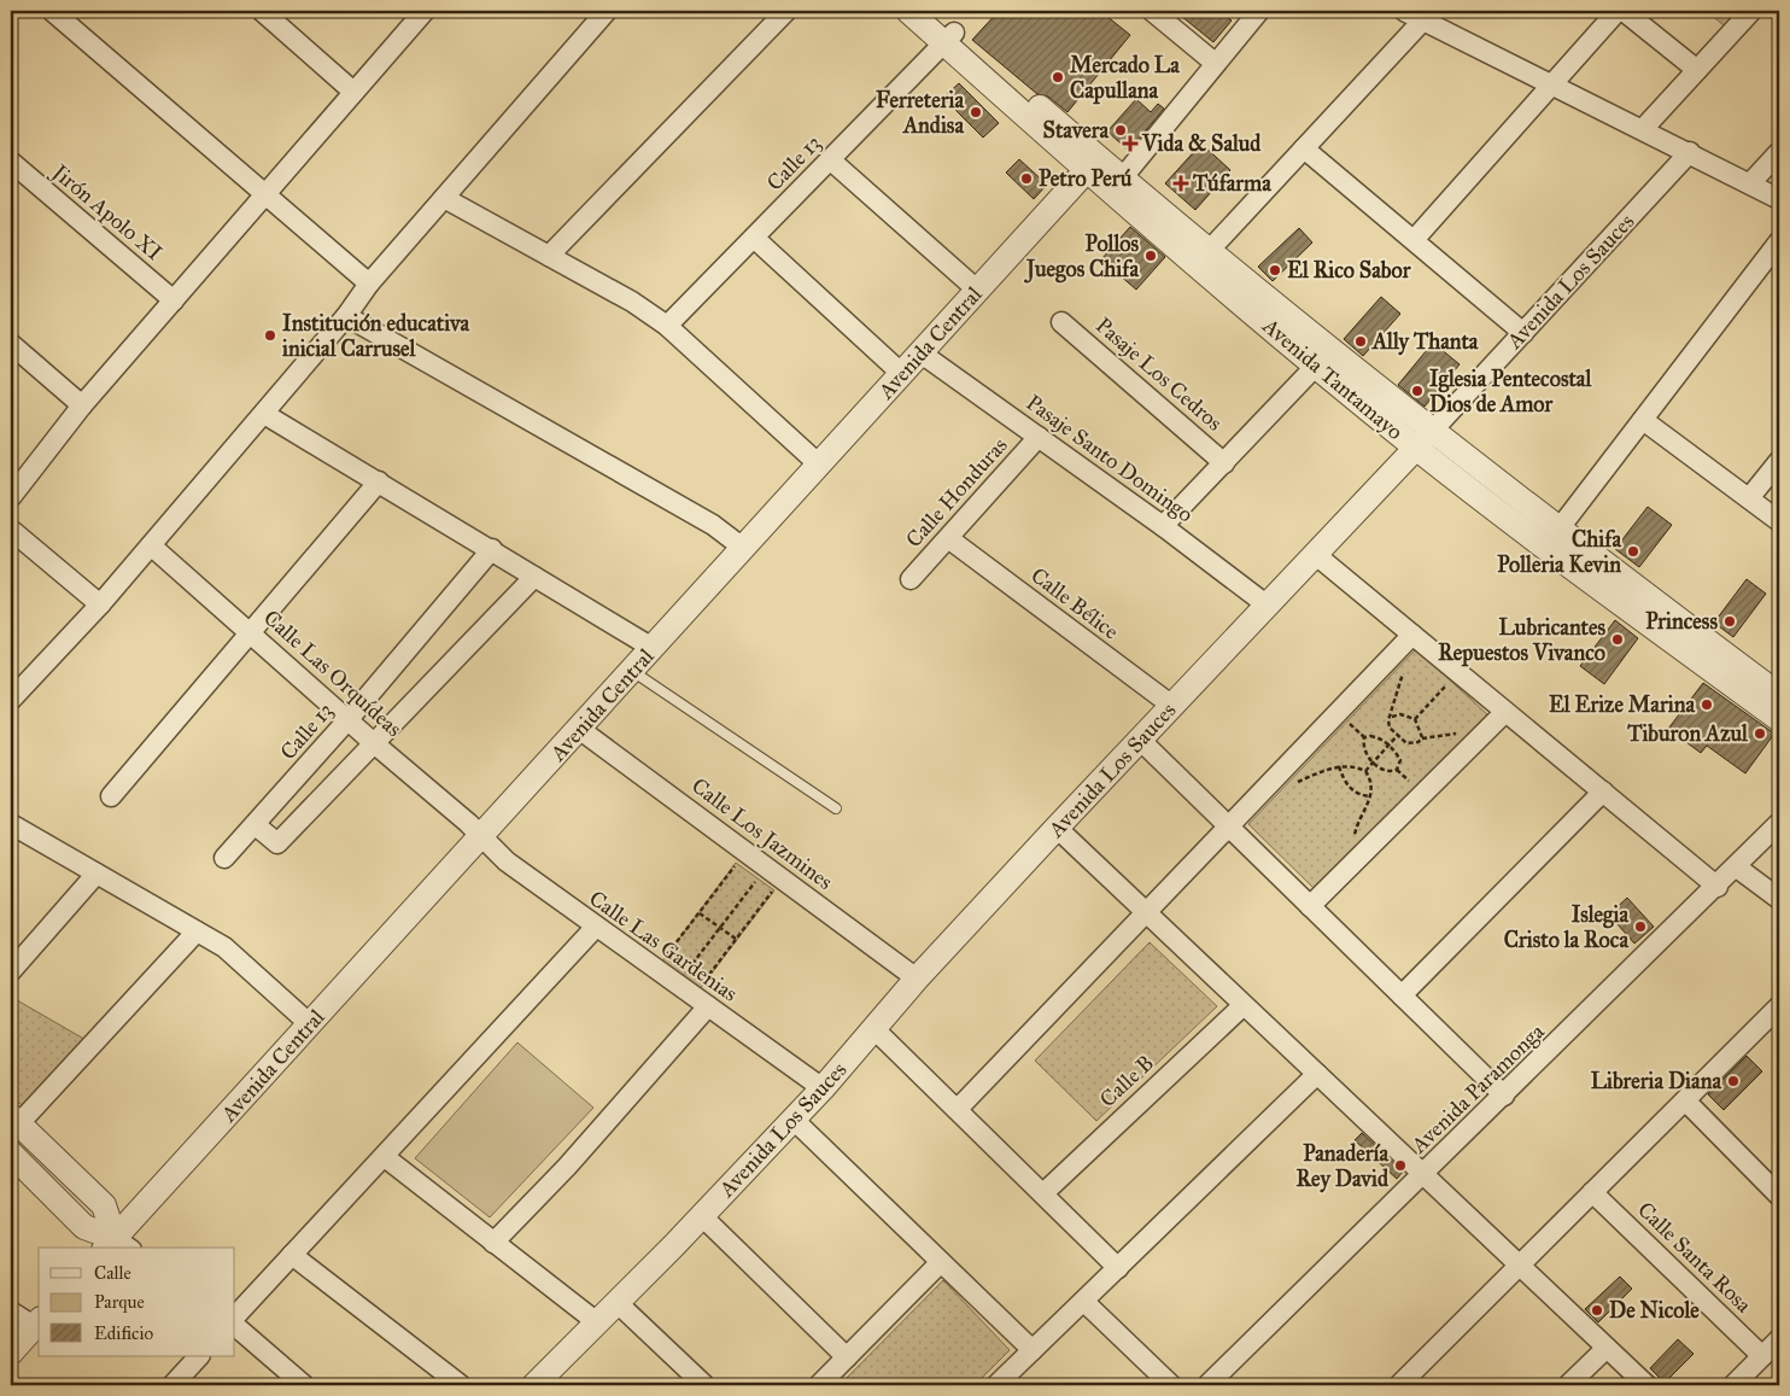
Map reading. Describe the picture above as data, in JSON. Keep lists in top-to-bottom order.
{
  "streets": {
    "street": [
      "Calle 13",
      "Jirón Apolo XI",
      "Avenida Los Sauces",
      "Avenida Central",
      "Pasaje Los Cedros",
      "Avenida Tantamayo",
      "Pasaje Santo Domingo",
      "Calle Honduras",
      "Calle Bélice",
      "Calle Las Orquídeas",
      "Calle Los Jazmines",
      "Calle Las Gardenias",
      "Calle B",
      "Avenida Paramonga",
      "Calle Santa Rosa"
    ]
  },
  "crossings": [
    ["Calle 13", "Avenida Tantamayo"],
    ["Calle 13", "Calle Las Orquídeas"],
    ["Avenida Los Sauces", "Avenida Tantamayo"],
    ["Avenida Los Sauces", "Pasaje Santo Domingo"],
    ["Avenida Los Sauces", "Calle Bélice"],
    ["Avenida Los Sauces", "Calle Los Jazmines"],
    ["Avenida Los Sauces", "Calle Las Gardenias"],
    ["Avenida Central", "Avenida Tantamayo"],
    ["Avenida Central", "Pasaje Santo Domingo"],
    ["Avenida Central", "Calle Las Orquídeas"],
    ["Avenida Central", "Calle Los Jazmines"],
    ["Avenida Central", "Calle Las Gardenias"],
    ["Pasaje Santo Domingo", "Calle Honduras"],
    ["Calle Honduras", "Calle Bélice"],
    ["Calle Las Orquídeas", "Calle Las Gardenias"]
  ],
  "places": {
    "other": [
      "Mercado La Capullana",
      "Ferreteria Andisa",
      "Stavera",
      "Petro Perú",
      "Pollos Juegos Chifa",
      "El Rico Sabor",
      "Institución educativa inicial Carrusel",
      "Ally Thanta",
      "Iglesia Pentecostal Dios de Amor",
      "Chifa Polleria Kevin",
      "Princess",
      "Lubricantes Repuestos Vivanco",
      "El Erize Marina",
      "Tiburon Azul",
      "Islegia Cristo la Roca",
      "Libreria Diana",
      "Panadería Rey David",
      "De Nicole"
    ],
    "health": ["Vida & Salud", "Túfarma"]
  },
  "legend": ["Calle", "Parque", "Edificio"]
}
